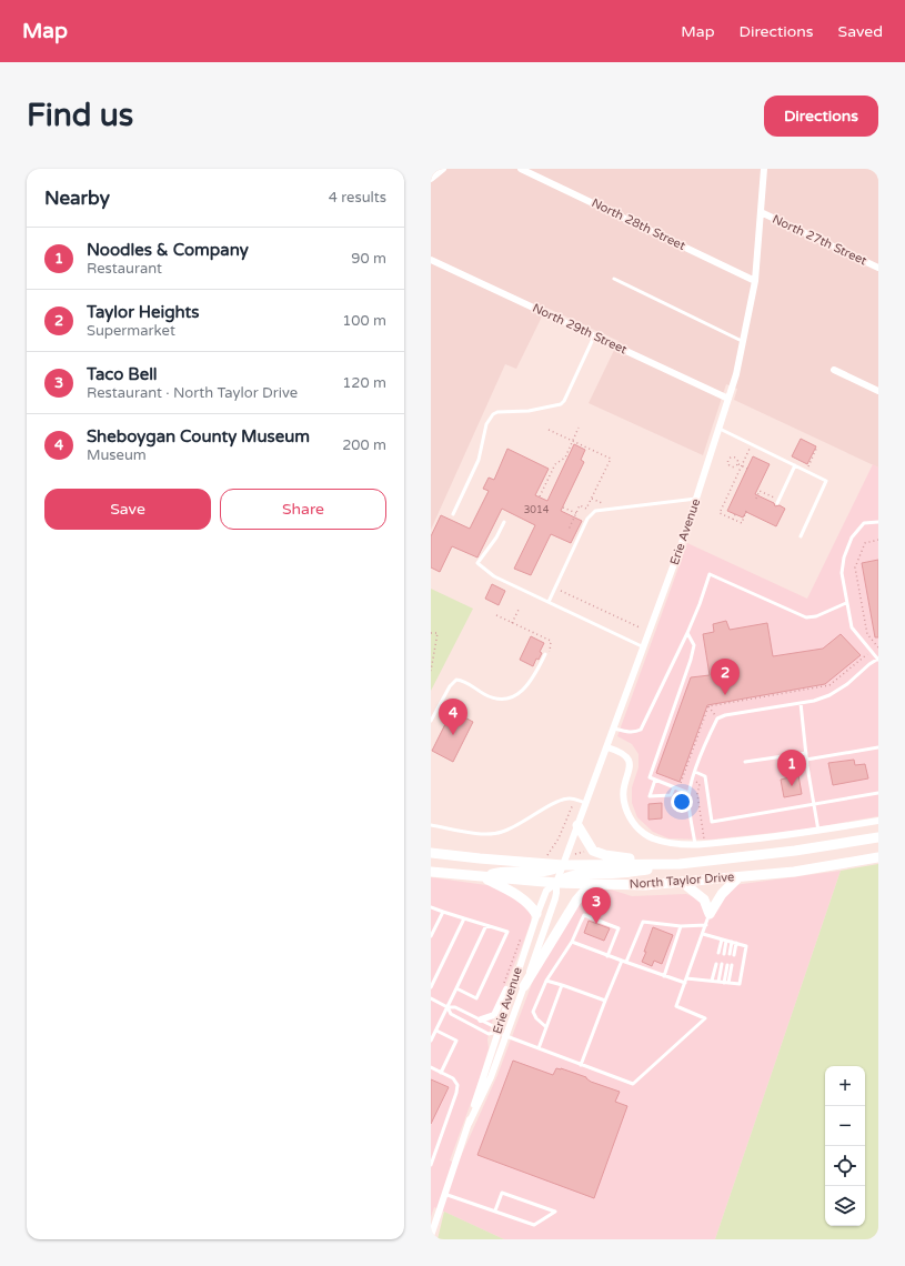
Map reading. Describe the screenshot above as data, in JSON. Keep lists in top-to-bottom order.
{
  "streets": {
    "main road": ["North Taylor Drive"],
    "street": [
      "North 28th Street",
      "North 27th Street",
      "North 29th Street",
      "Erie Avenue"
    ]
  },
  "crossings": [
    ["North 28th Street", "Erie Avenue"],
    ["North 27th Street", "Erie Avenue"],
    ["North 29th Street", "Erie Avenue"],
    ["Erie Avenue", "North Taylor Drive"]
  ],
  "house_numbers": ["3014"],
  "page": {
    "header": "Map",
    "nav": ["Map", "Directions", "Saved"],
    "buttons": [
      "Directions",
      ["Save", "Share"]
    ],
    "title": "Find us",
    "heading": ["Nearby", "4 results"],
    "list": [
      {
        "mark": "1",
        "name": "Noodles & Company",
        "note": "Restaurant",
        "value": "90 m"
      },
      {
        "mark": "2",
        "name": "Taylor Heights",
        "note": "Supermarket",
        "value": "100 m"
      },
      {
        "mark": "3",
        "name": "Taco Bell",
        "note": "Restaurant · North Taylor Drive",
        "value": "120 m"
      },
      {
        "mark": "4",
        "name": "Sheboygan County Museum",
        "note": "Museum",
        "value": "200 m"
      }
    ],
    "pins": [
      "2",
      "4",
      "1",
      "3"
    ],
    "map_buttons": ["+", "−"]
  }
}
